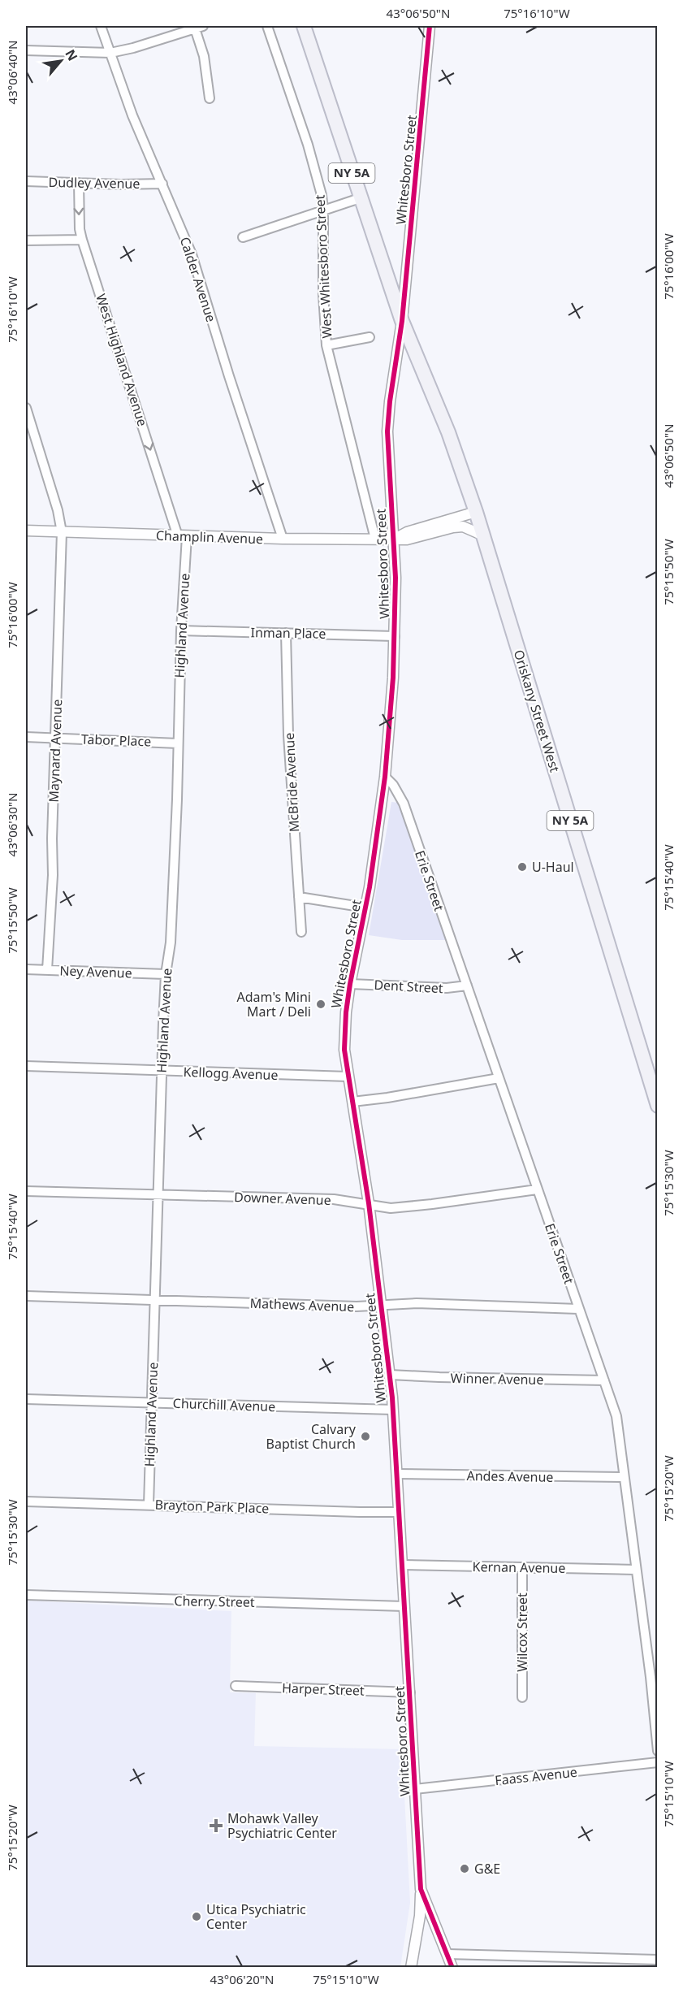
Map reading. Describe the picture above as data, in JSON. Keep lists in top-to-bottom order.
{
  "streets": {
    "main road": ["NY 5A", "Oriskany Street West"],
    "street": [
      "Whitesboro Street",
      "Dudley Avenue",
      "West Whitesboro Street",
      "Calder Avenue",
      "West Highland Avenue",
      "Champlin Avenue",
      "Highland Avenue",
      "Inman Place",
      "Tabor Place",
      "Maynard Avenue",
      "McBride Avenue",
      "Erie Street",
      "Ney Avenue",
      "Dent Street",
      "Kellogg Avenue",
      "Downer Avenue",
      "Mathews Avenue",
      "Winner Avenue",
      "Churchill Avenue",
      "Andes Avenue",
      "Brayton Park Place",
      "Kernan Avenue",
      "Cherry Street",
      "Wilcox Street",
      "Harper Street",
      "Faass Avenue"
    ]
  },
  "crossings": [
    ["Whitesboro Street", "NY 5A"],
    ["Whitesboro Street", "Champlin Avenue"],
    ["Whitesboro Street", "Inman Place"],
    ["Whitesboro Street", "Oriskany Street West"],
    ["Whitesboro Street", "Erie Street"],
    ["Whitesboro Street", "Dent Street"],
    ["Whitesboro Street", "Kellogg Avenue"],
    ["Whitesboro Street", "Downer Avenue"],
    ["Whitesboro Street", "Mathews Avenue"],
    ["Whitesboro Street", "Winner Avenue"],
    ["Whitesboro Street", "Churchill Avenue"],
    ["Whitesboro Street", "Andes Avenue"],
    ["Whitesboro Street", "Brayton Park Place"],
    ["Whitesboro Street", "Kernan Avenue"],
    ["Whitesboro Street", "Cherry Street"],
    ["Whitesboro Street", "Harper Street"],
    ["Whitesboro Street", "Faass Avenue"],
    ["NY 5A", "Oriskany Street West"],
    ["Dudley Avenue", "Calder Avenue"],
    ["Dudley Avenue", "West Highland Avenue"],
    ["West Whitesboro Street", "Champlin Avenue"],
    ["Calder Avenue", "Champlin Avenue"],
    ["West Highland Avenue", "Champlin Avenue"],
    ["West Highland Avenue", "Highland Avenue"],
    ["Champlin Avenue", "Highland Avenue"],
    ["Champlin Avenue", "Oriskany Street West"],
    ["Champlin Avenue", "Maynard Avenue"],
    ["Highland Avenue", "Inman Place"],
    ["Highland Avenue", "Tabor Place"],
    ["Highland Avenue", "Ney Avenue"],
    ["Highland Avenue", "Kellogg Avenue"],
    ["Highland Avenue", "Downer Avenue"],
    ["Highland Avenue", "Mathews Avenue"],
    ["Highland Avenue", "Churchill Avenue"],
    ["Highland Avenue", "Brayton Park Place"],
    ["Inman Place", "McBride Avenue"],
    ["Tabor Place", "Maynard Avenue"],
    ["Maynard Avenue", "Ney Avenue"],
    ["Erie Street", "Dent Street"],
    ["Erie Street", "Downer Avenue"],
    ["Erie Street", "Mathews Avenue"],
    ["Erie Street", "Winner Avenue"],
    ["Erie Street", "Andes Avenue"],
    ["Erie Street", "Kernan Avenue"],
    ["Kernan Avenue", "Wilcox Street"]
  ],
  "one_way": ["West Highland Avenue"],
  "places": {
    "other": [
      "U-Haul",
      "Adam's Mini Mart / Deli",
      "Calvary Baptist Church",
      "G&E",
      "Utica Psychiatric Center"
    ],
    "health": ["Mohawk Valley Psychiatric Center"]
  },
  "north": "top right",
  "coordinates": [
    "43°06'50\"N",
    "75°16'10\"W",
    "43°06'40\"N",
    "75°16'00\"W",
    "75°15'50\"W",
    "43°06'30\"N",
    "75°15'40\"W",
    "75°15'30\"W",
    "75°15'20\"W",
    "75°15'10\"W",
    "43°06'20\"N"
  ]
}
